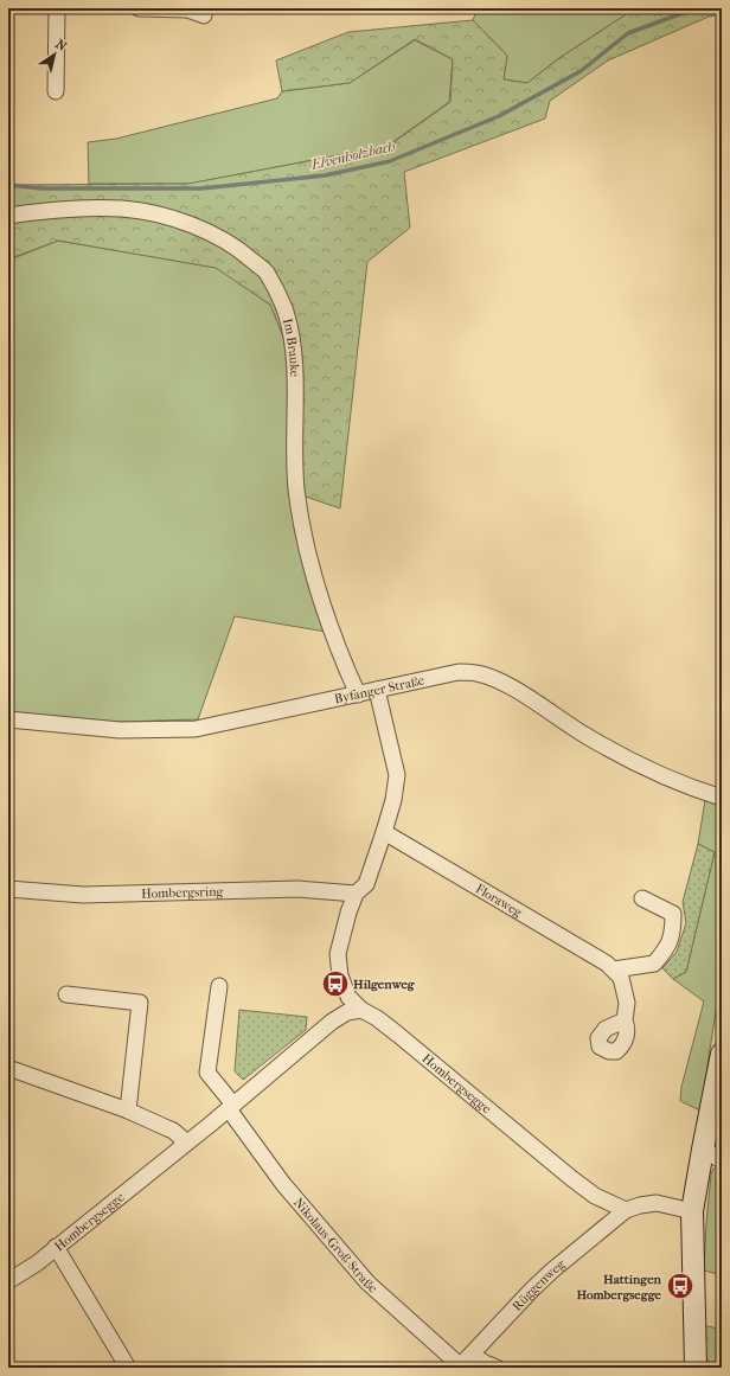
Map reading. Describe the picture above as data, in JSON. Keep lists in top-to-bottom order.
{
  "streets": {
    "street": [
      "Im Brauke",
      "Byfanger Straße",
      "Hombergsring",
      "Floraweg",
      "Hombergsegge",
      "Nikolaus-Groß-Straße",
      "Rüggenweg"
    ]
  },
  "crossings": [
    ["Im Brauke", "Byfanger Straße"],
    ["Hombergsegge", "Nikolaus-Groß-Straße"],
    ["Hombergsegge", "Rüggenweg"],
    ["Nikolaus-Groß-Straße", "Rüggenweg"]
  ],
  "water": ["Elvenholzbach"],
  "places": {
    "bus stop": ["Hilgenweg", "Hattingen Hombergsegge"]
  },
  "north": "top right"
}
